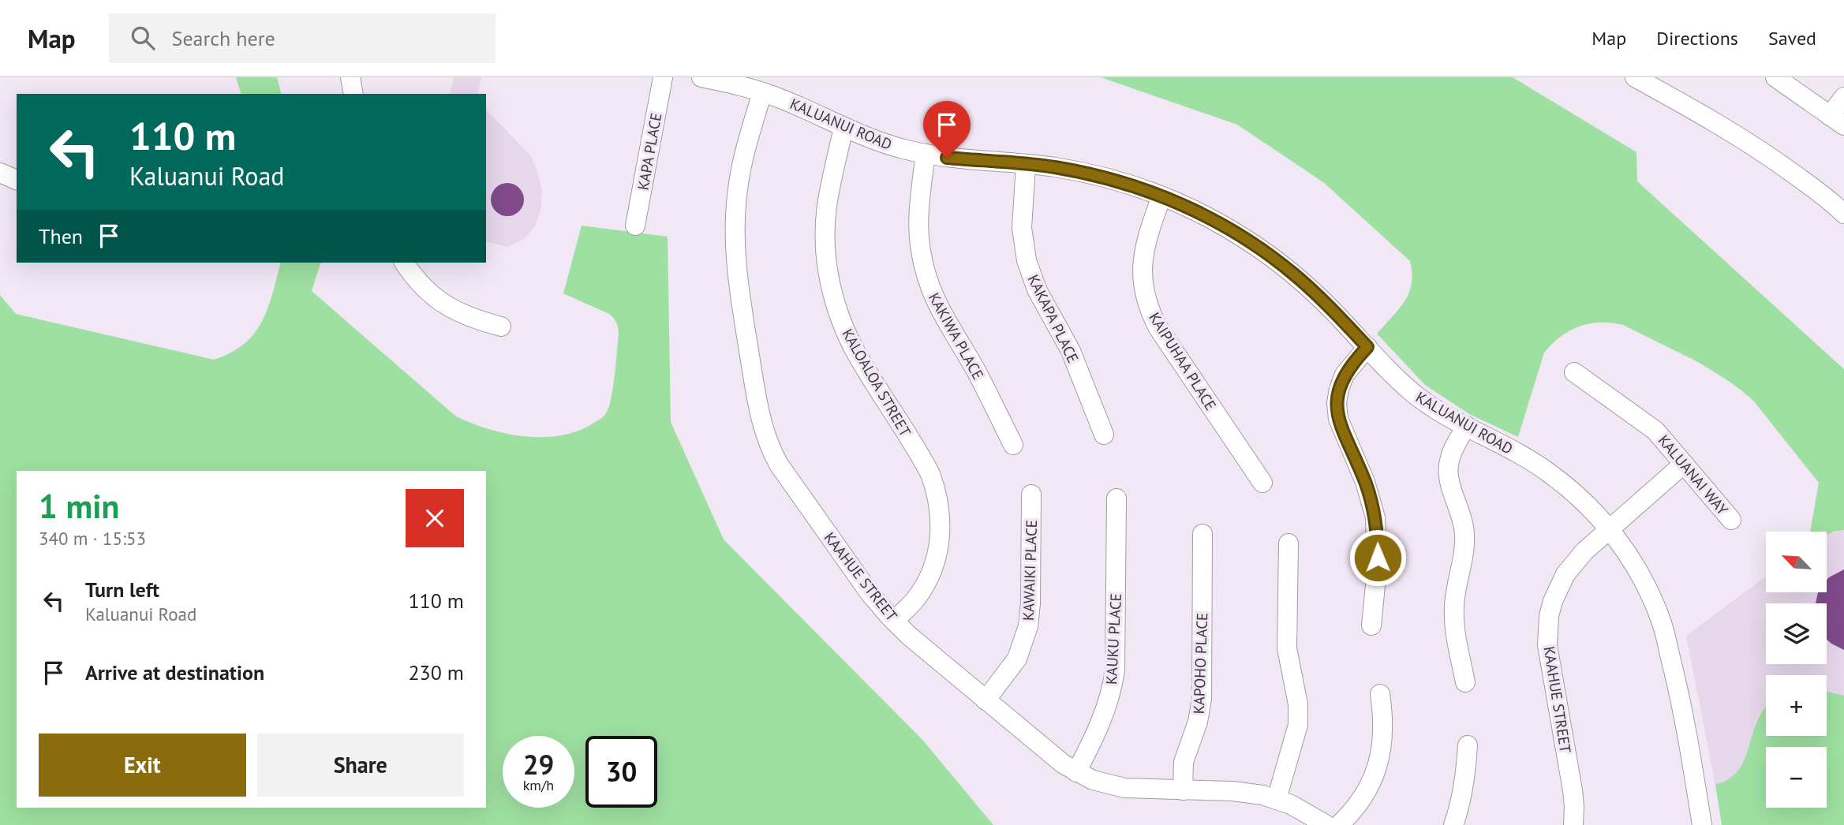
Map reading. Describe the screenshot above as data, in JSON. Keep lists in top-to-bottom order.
{
  "streets": {
    "street": [
      "KALUANUI ROAD",
      "KAPA PLACE",
      "KAKAPA PLACE",
      "KAKIWA PLACE",
      "KAIPUHAA PLACE",
      "KALOALOA STREET",
      "KALUANAI WAY",
      "KAWAIKI PLACE",
      "KAAHUE STREET",
      "KAUKU PLACE",
      "KAPOHO PLACE"
    ]
  },
  "crossings": [
    ["KALUANUI ROAD", "KAKAPA PLACE"],
    ["KALUANUI ROAD", "KAKIWA PLACE"],
    ["KALUANUI ROAD", "KAIPUHAA PLACE"],
    ["KALUANUI ROAD", "KALOALOA STREET"],
    ["KALUANUI ROAD", "KAAHUE STREET"],
    ["KALOALOA STREET", "KAAHUE STREET"],
    ["KALUANAI WAY", "KAAHUE STREET"],
    ["KAWAIKI PLACE", "KAAHUE STREET"],
    ["KAAHUE STREET", "KAUKU PLACE"],
    ["KAAHUE STREET", "KAPOHO PLACE"]
  ],
  "north": "top left",
  "page": {
    "header": "Map",
    "search": "Search here",
    "nav": ["Map", "Directions", "Saved"],
    "turn": ["110 m", "Kaluanui Road"],
    "then": "Then",
    "heading": ["1 min", "340 m · 15:53"],
    "map_buttons": ["+", "−"],
    "list": [
      {
        "name": "Turn left",
        "note": "Kaluanui Road",
        "value": "110 m"
      },
      {
        "name": "Arrive at destination",
        "value": "230 m"
      }
    ],
    "buttons": ["Exit", "Share"],
    "speed": "29 km/h",
    "limit": "30"
  }
}
